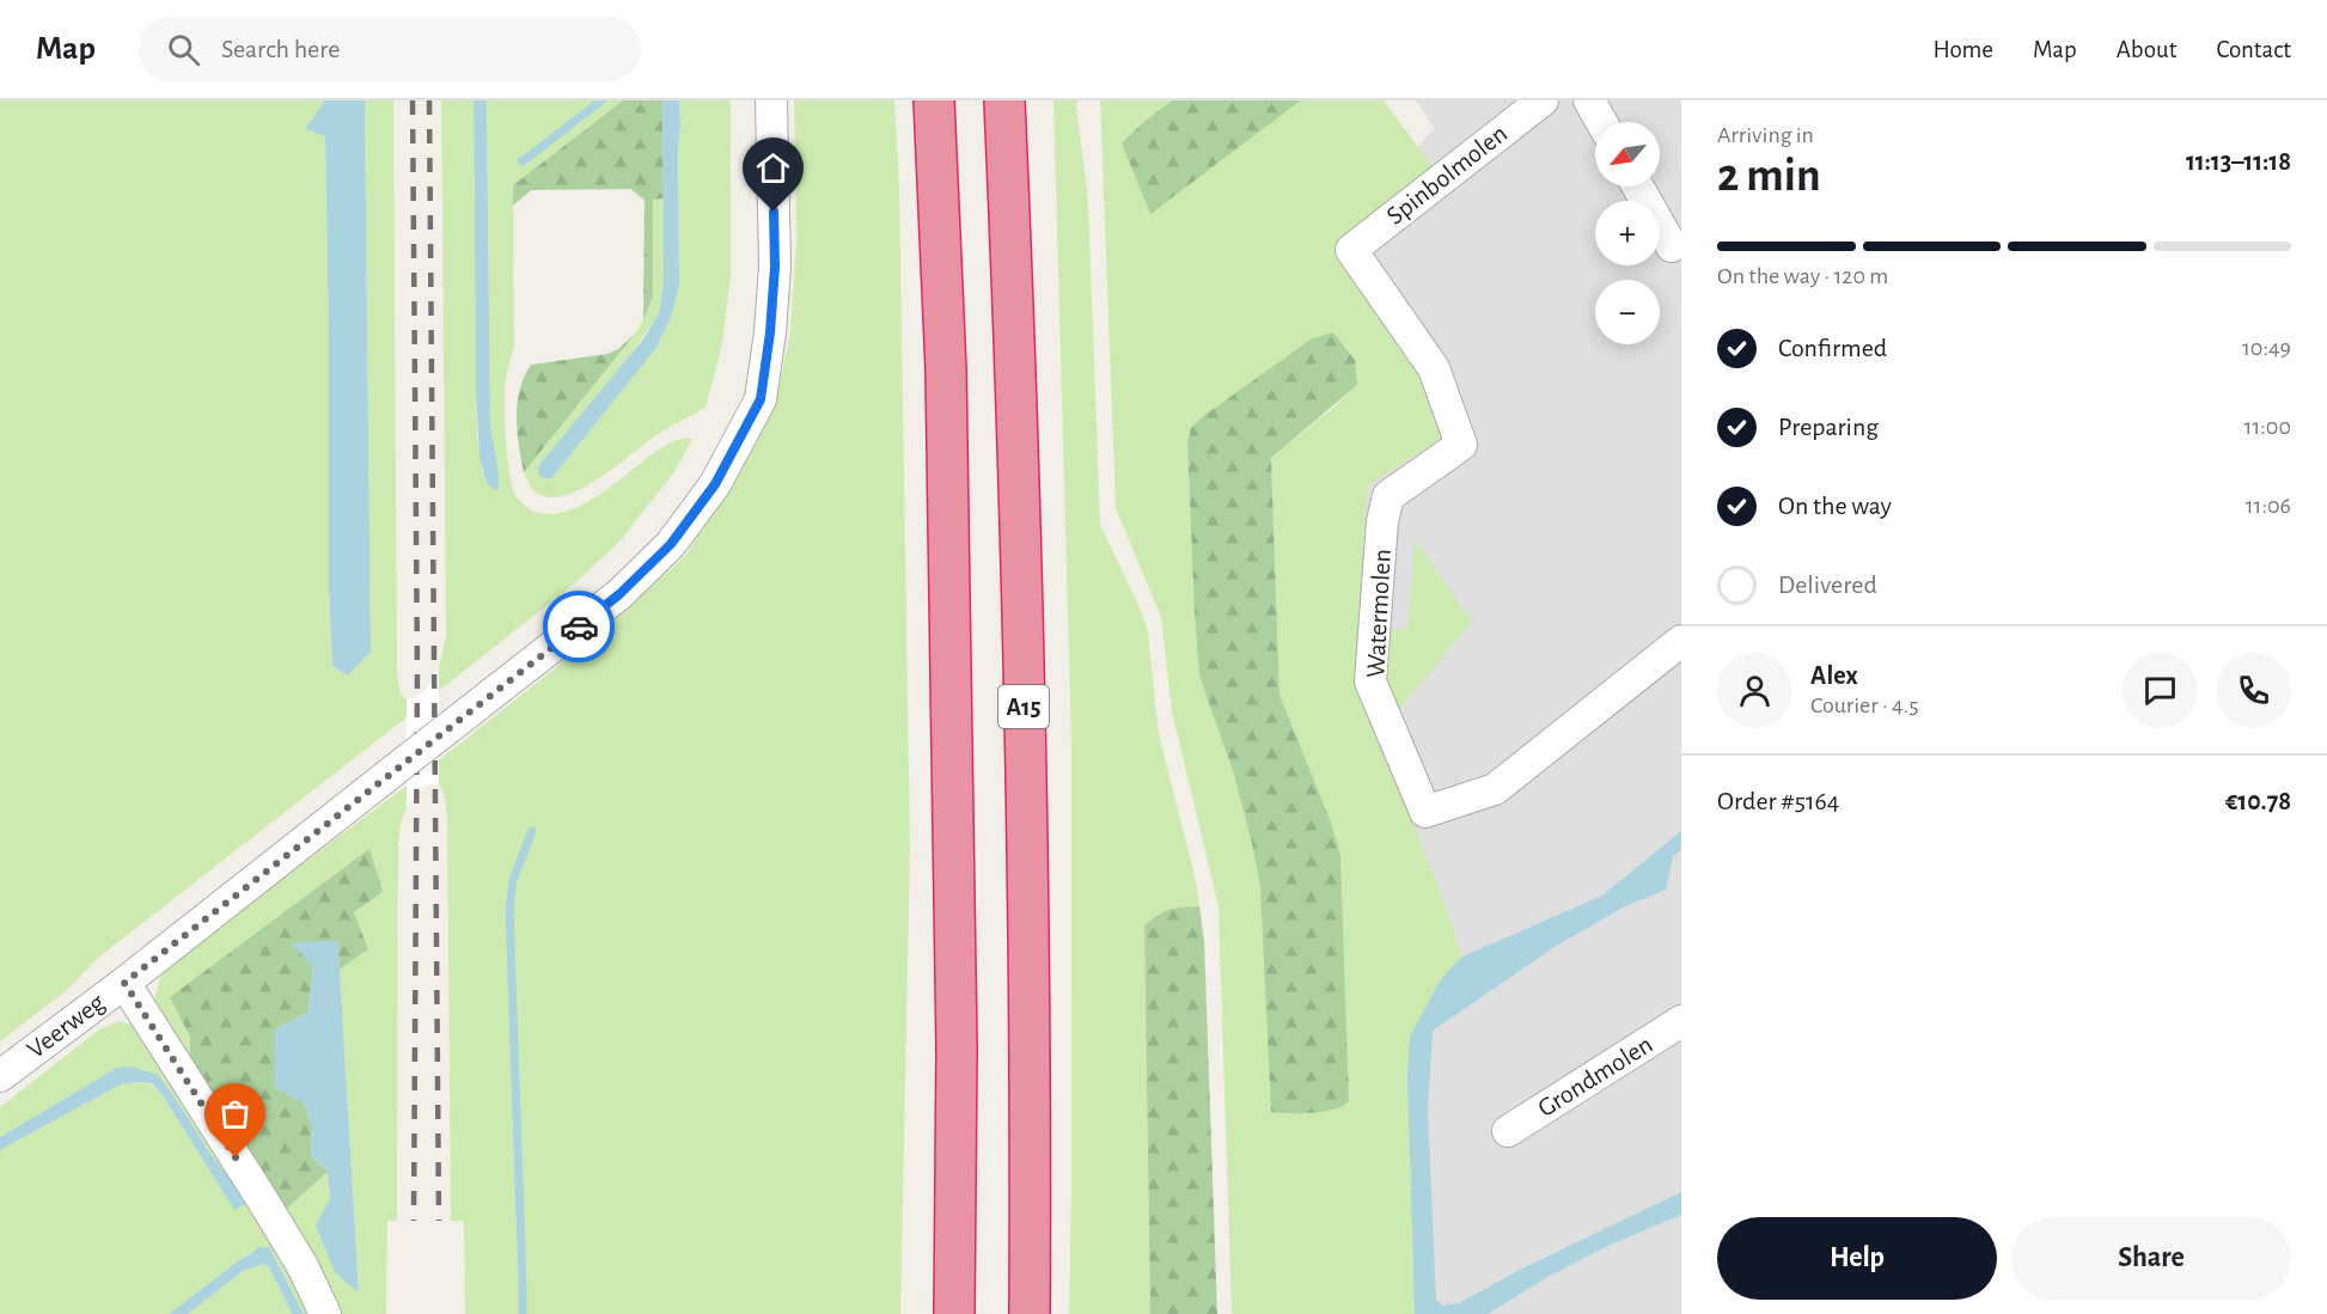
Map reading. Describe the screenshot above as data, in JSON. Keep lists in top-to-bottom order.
{
  "streets": {
    "highway": ["A15"],
    "street": [
      "Spinbolmolen",
      "Watermolen",
      "Veerweg",
      "Grondmolen"
    ]
  },
  "crossings": [
    ["Spinbolmolen", "Watermolen"]
  ],
  "north": "bottom left",
  "page": {
    "header": "Map",
    "search": "Search here",
    "nav": [
      "Home",
      "Map",
      "About",
      "Contact"
    ],
    "heading": ["2 min", "Arriving in", "11:13–11:18"],
    "panel": [
      "Alex",
      "Courier · 4.5",
      "Order #5164",
      "€10.78"
    ],
    "map_buttons": ["+", "−"],
    "bar": "On the way · 120 m",
    "list": [
      ["Confirmed", "10:49"],
      ["Preparing", "11:00"],
      ["On the way", "11:06"],
      "Delivered"
    ],
    "buttons": ["Help", "Share"]
  }
}
